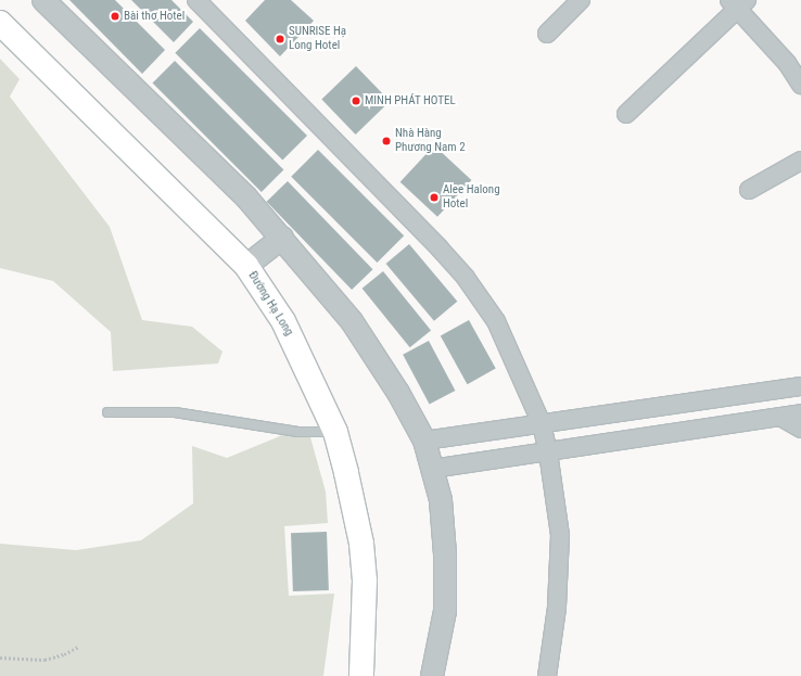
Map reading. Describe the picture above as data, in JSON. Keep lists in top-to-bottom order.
{
  "streets": {
    "main road": ["Đường Hạ Long"]
  },
  "places": [
    "Bài thơ Hotel",
    "SUNRISE Hạ Long Hotel",
    "MINH PHÁT HOTEL",
    "Nhà Hàng Phương Nam 2",
    "Alee Halong Hotel"
  ]
}
